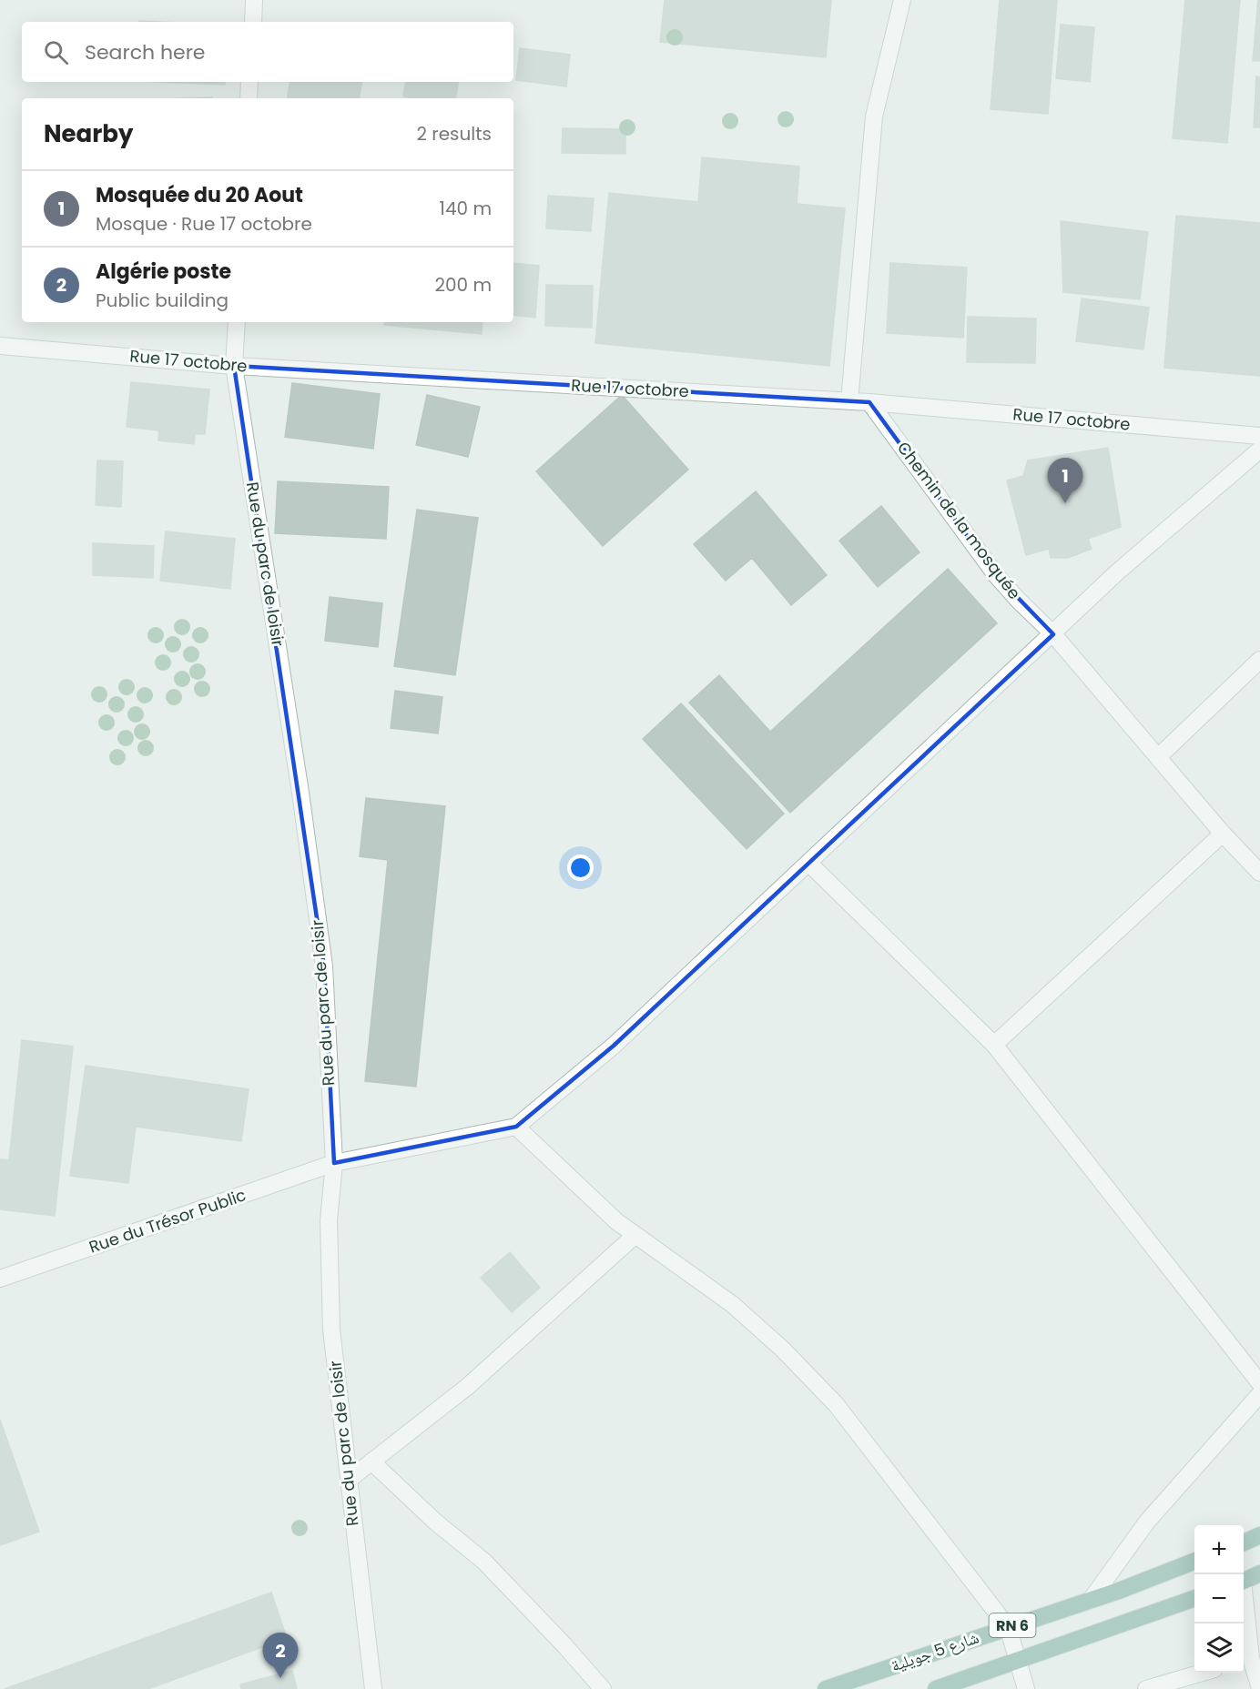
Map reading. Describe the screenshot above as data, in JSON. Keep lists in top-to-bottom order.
{
  "streets": {
    "main road": ["RN 6", "شارع 5 جويلية"],
    "street": [
      "Rue 17 octobre",
      "Chemin de la mosquée",
      "Rue du parc de loisir",
      "Rue du Trésor Public"
    ]
  },
  "crossings": [
    ["Rue 17 octobre", "Chemin de la mosquée"],
    ["Rue 17 octobre", "Rue du parc de loisir"],
    ["Rue du parc de loisir", "Rue du Trésor Public"]
  ],
  "page": {
    "search": "Search here",
    "heading": ["Nearby", "2 results"],
    "list": [
      {
        "mark": "1",
        "name": "Mosquée du 20 Aout",
        "note": "Mosque · Rue 17 octobre",
        "value": "140 m"
      },
      {
        "mark": "2",
        "name": "Algérie poste",
        "note": "Public building",
        "value": "200 m"
      }
    ],
    "pins": ["1", "2"],
    "map_buttons": ["+", "−"]
  }
}
